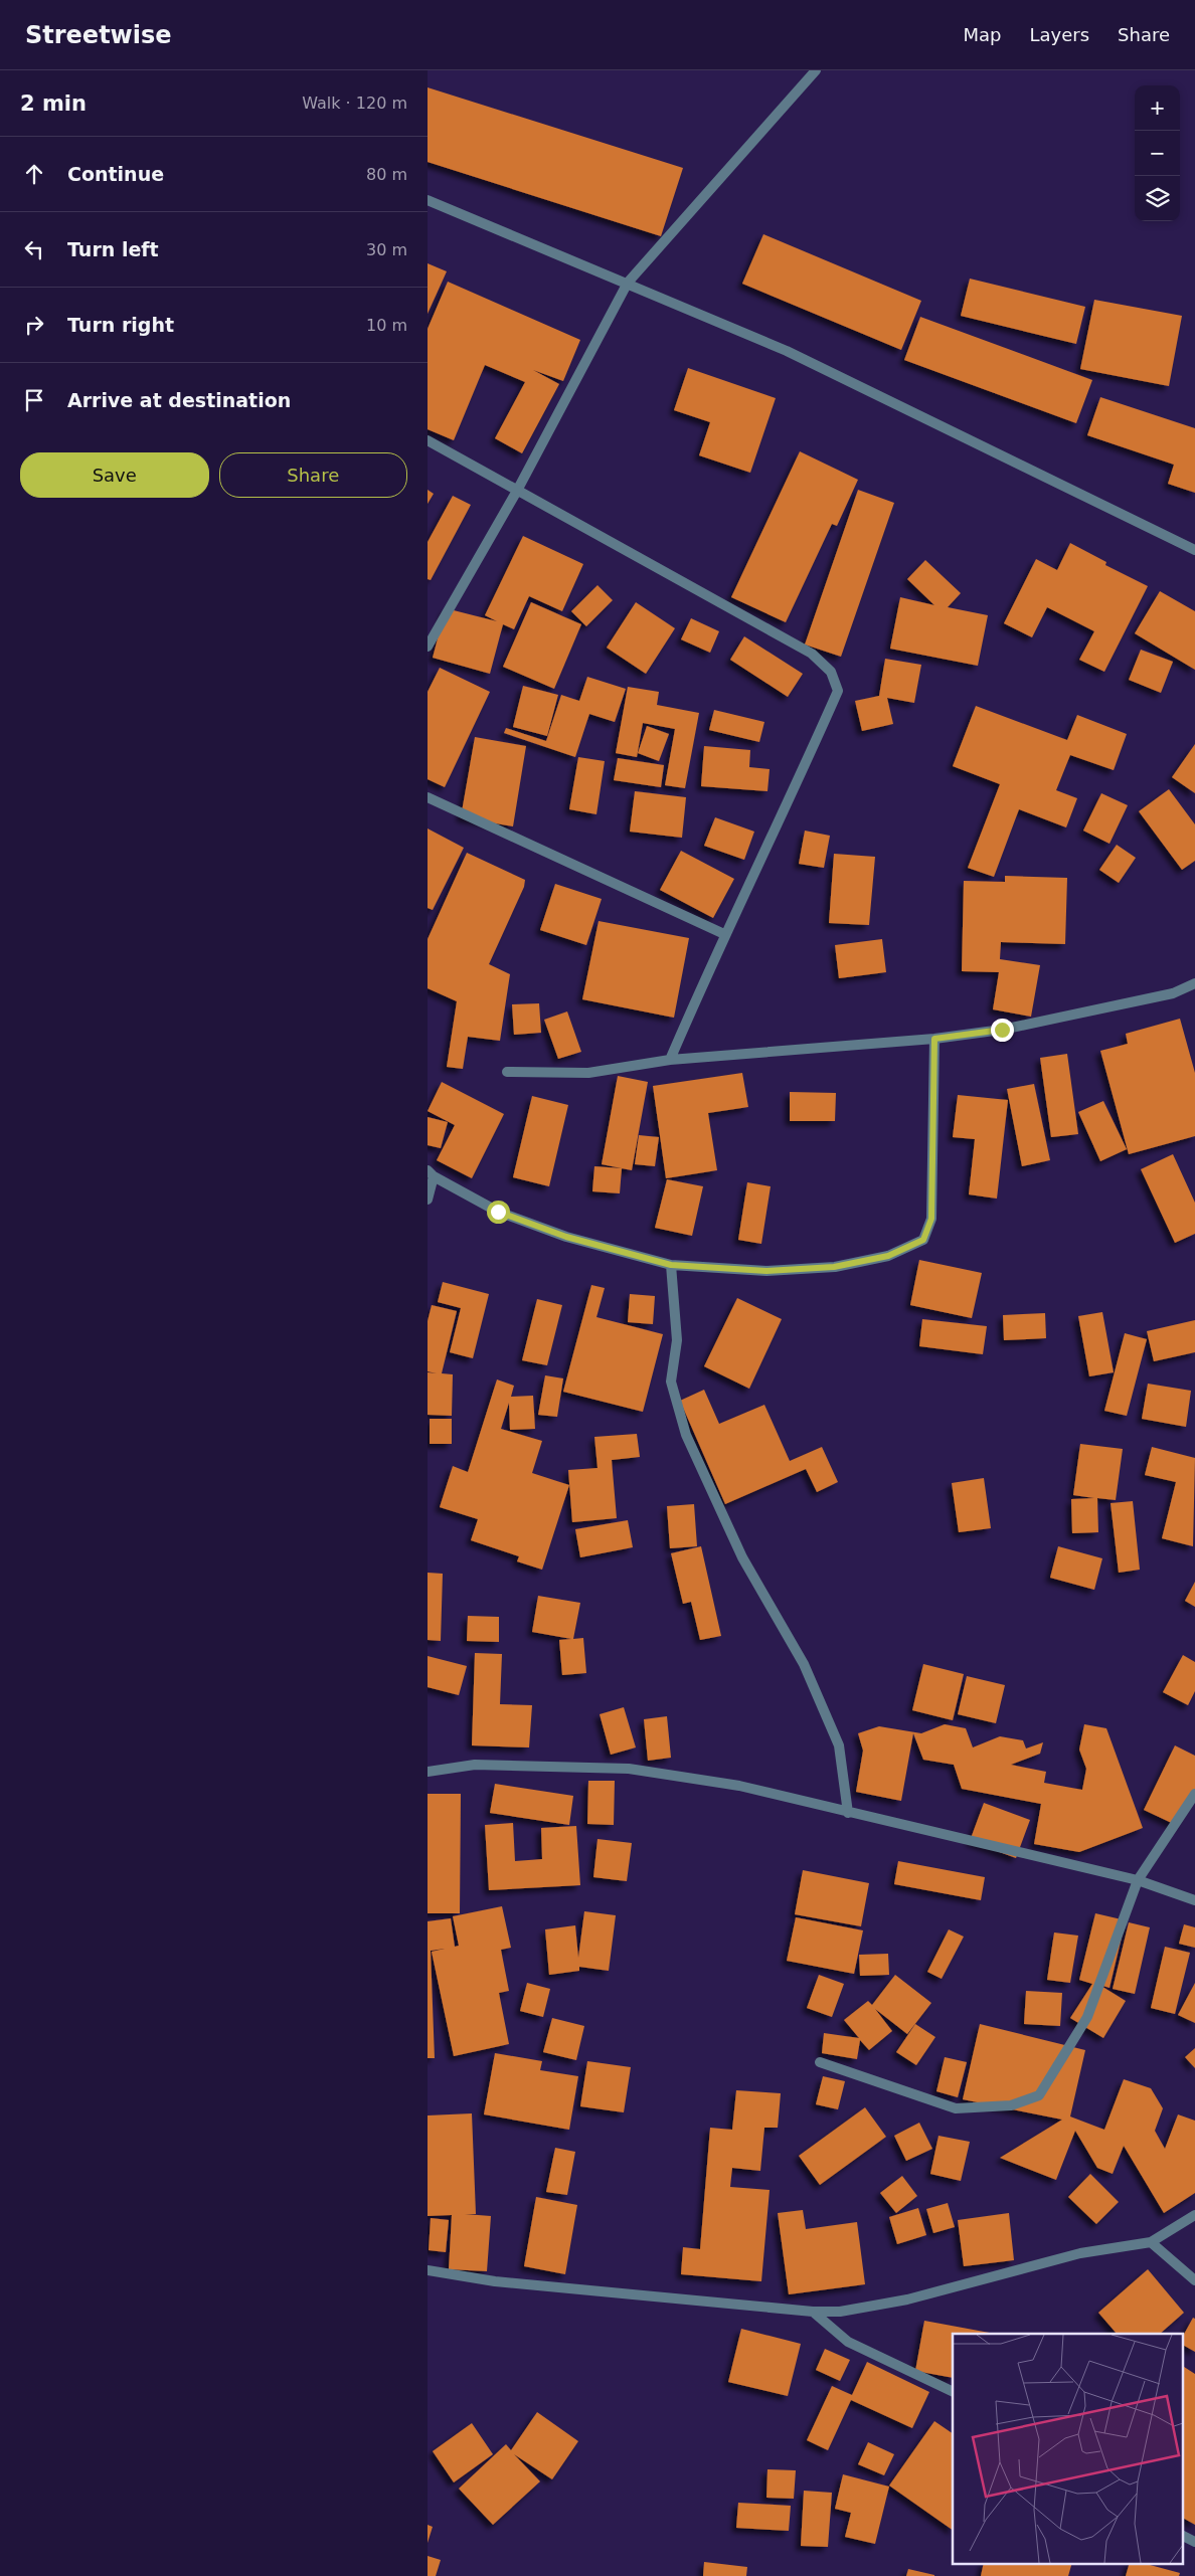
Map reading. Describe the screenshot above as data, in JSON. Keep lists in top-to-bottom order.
{
  "page": {
    "header": "Streetwise",
    "nav": ["Map", "Layers", "Share"],
    "heading": ["2 min", "Walk · 120 m"],
    "map_buttons": ["+", "−"],
    "list": [
      ["Continue", "80 m"],
      ["Turn left", "30 m"],
      ["Turn right", "10 m"],
      "Arrive at destination"
    ],
    "buttons": ["Save", "Share"]
  }
}
